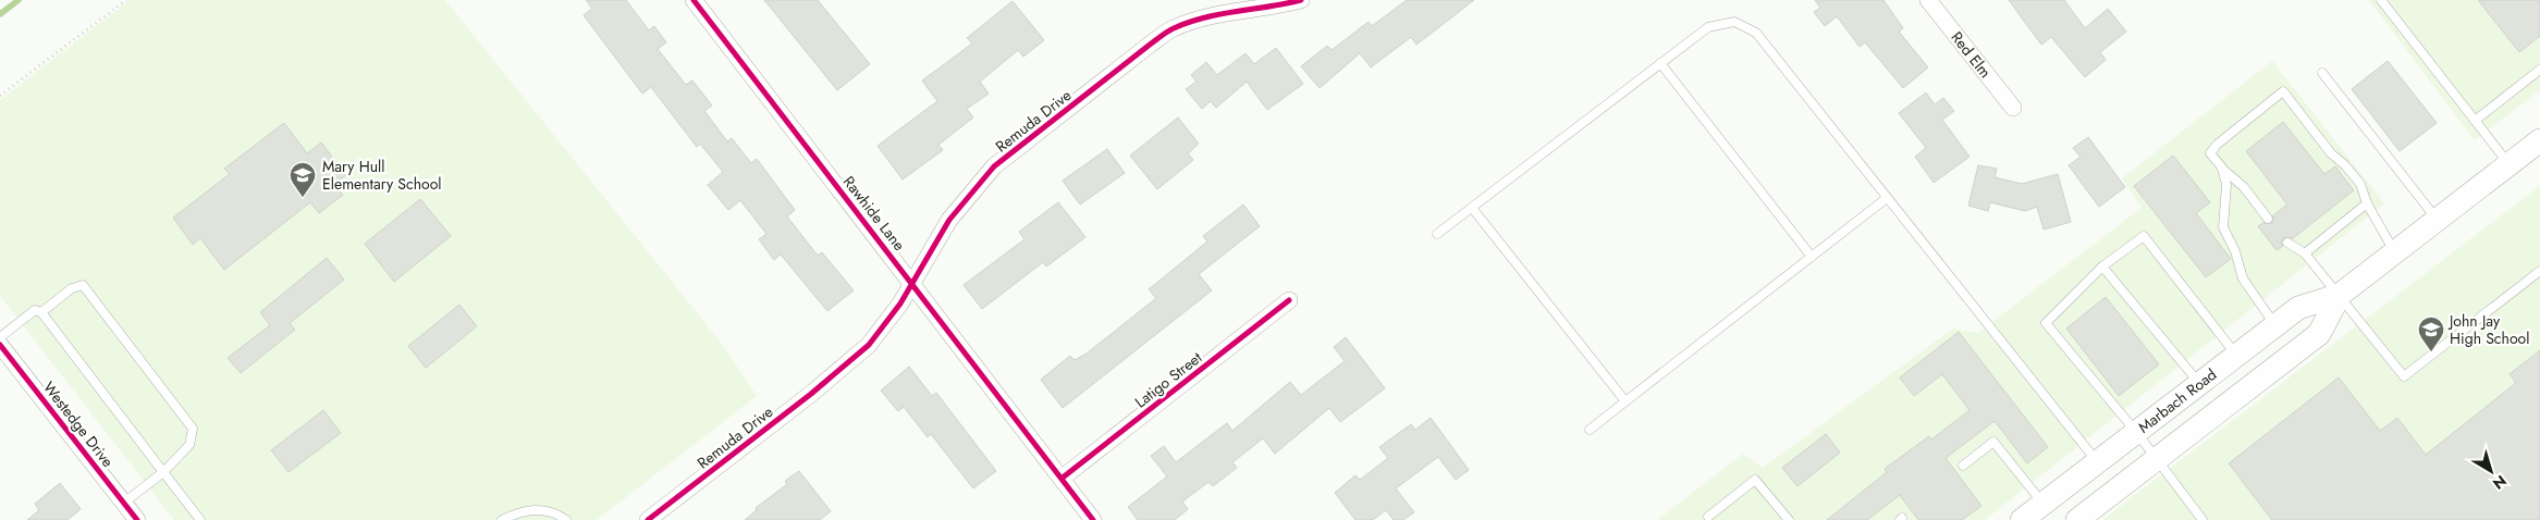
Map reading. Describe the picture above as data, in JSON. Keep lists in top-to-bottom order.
{
  "streets": {
    "main road": ["Marbach Road"],
    "street": [
      "Red Elm",
      "Remuda Drive",
      "Rawhide Lane",
      "Latigo Street",
      "Westedge Drive"
    ]
  },
  "crossings": [
    ["Remuda Drive", "Rawhide Lane"],
    ["Rawhide Lane", "Latigo Street"]
  ],
  "places": {
    "school or university": ["Mary Hull Elementary School", "John Jay High School"]
  },
  "north": "bottom right"
}
